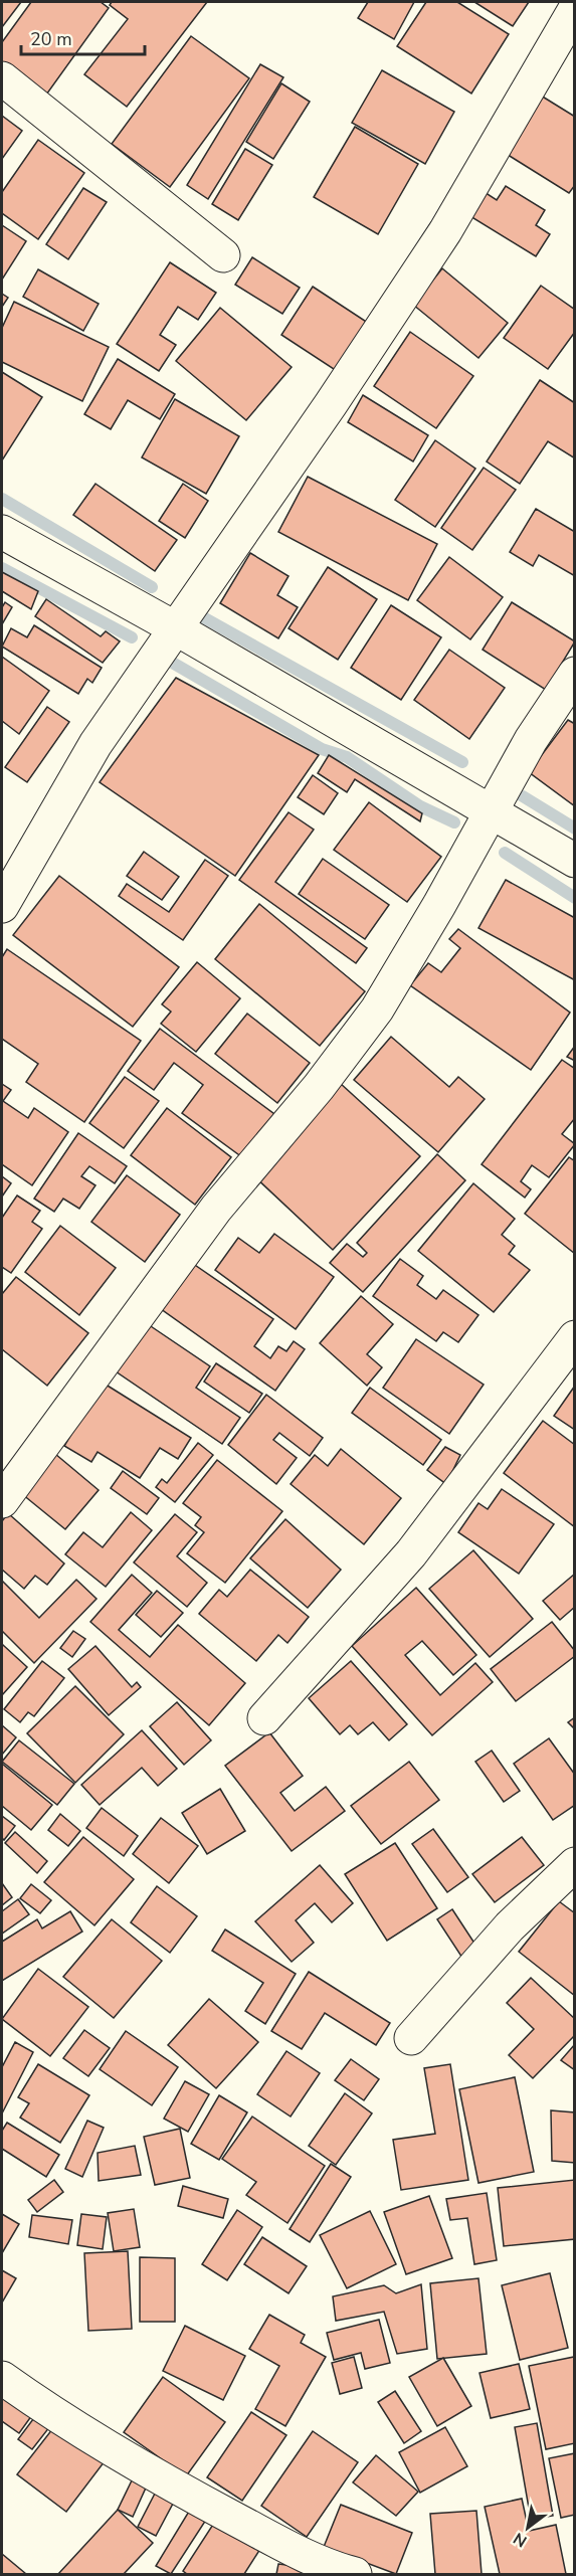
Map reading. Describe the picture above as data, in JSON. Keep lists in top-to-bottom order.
{
  "scale_bar": "20 m",
  "north": "bottom left"
}
